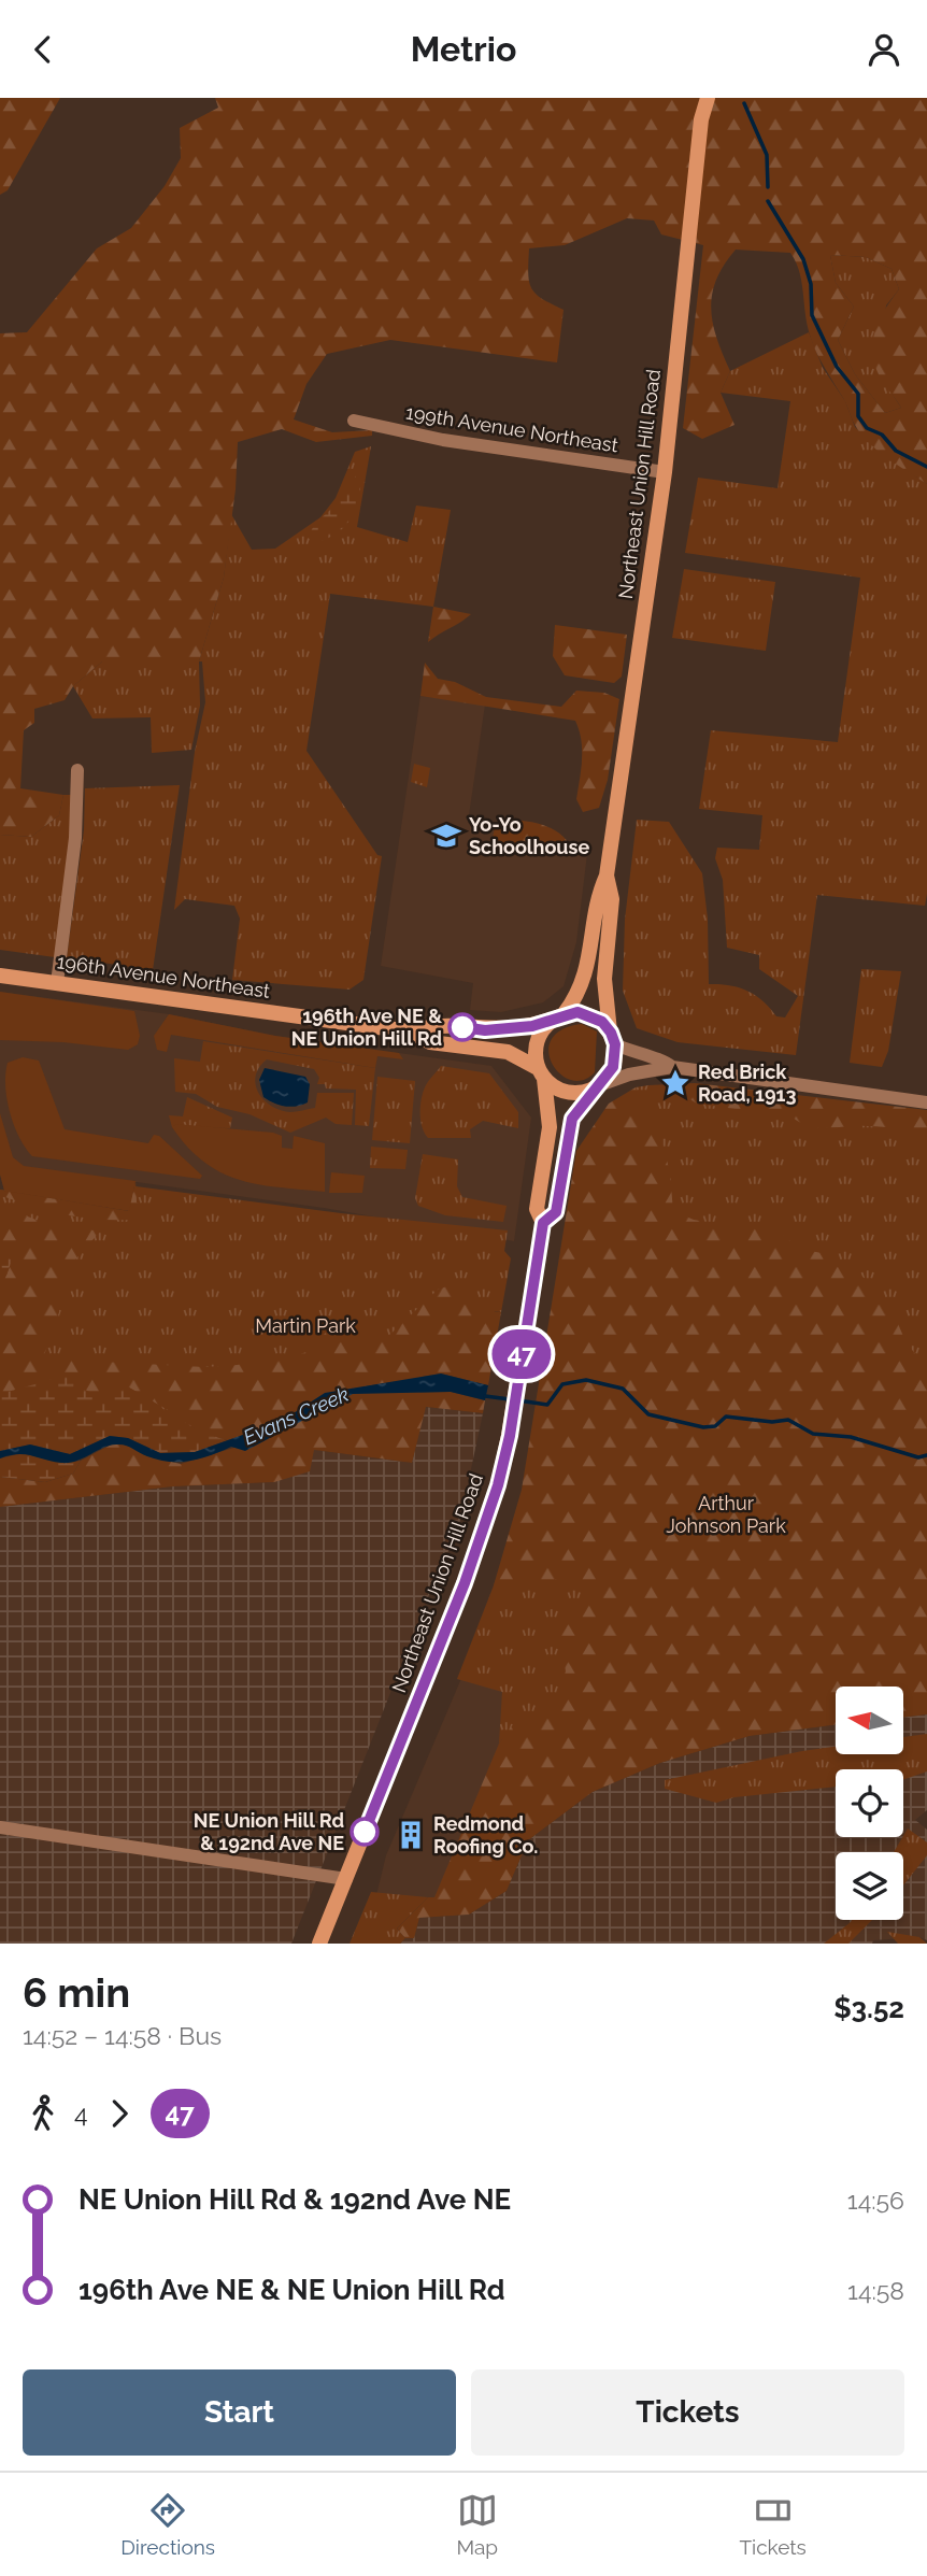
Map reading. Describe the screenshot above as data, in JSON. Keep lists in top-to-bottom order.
{
  "streets": {
    "street": ["199th Avenue Northeast", "Northeast Union Hill Road", "196th Avenue Northeast"]
  },
  "crossings": [
    ["199th Avenue Northeast", "Northeast Union Hill Road"],
    ["Northeast Union Hill Road", "196th Avenue Northeast"]
  ],
  "water": ["Evans Creek"],
  "parks": ["Martin Park", "Arthur Johnson Park"],
  "places": {
    "school or university": ["Yo-Yo Schoolhouse"],
    "other": ["196th Ave NE & NE Union Hill Rd", "NE Union Hill Rd & 192nd Ave NE"],
    "place": ["Red Brick Road, 1913"],
    "building": ["Redmond Roofing Co."]
  },
  "lines": ["bus line 47"],
  "north": "left",
  "page": {
    "header": "Metrio",
    "on_map": "47",
    "heading": ["6 min", "14:52 – 14:58 · Bus", "$3.52"],
    "legs": ["4", "47"],
    "list": [
      {
        "name": "NE Union Hill Rd & 192nd Ave NE",
        "value": "14:56"
      },
      {
        "name": "196th Ave NE & NE Union Hill Rd",
        "value": "14:58"
      }
    ],
    "buttons": ["Start", "Tickets"],
    "tabs": ["Directions", "Map", "Tickets"]
  }
}
